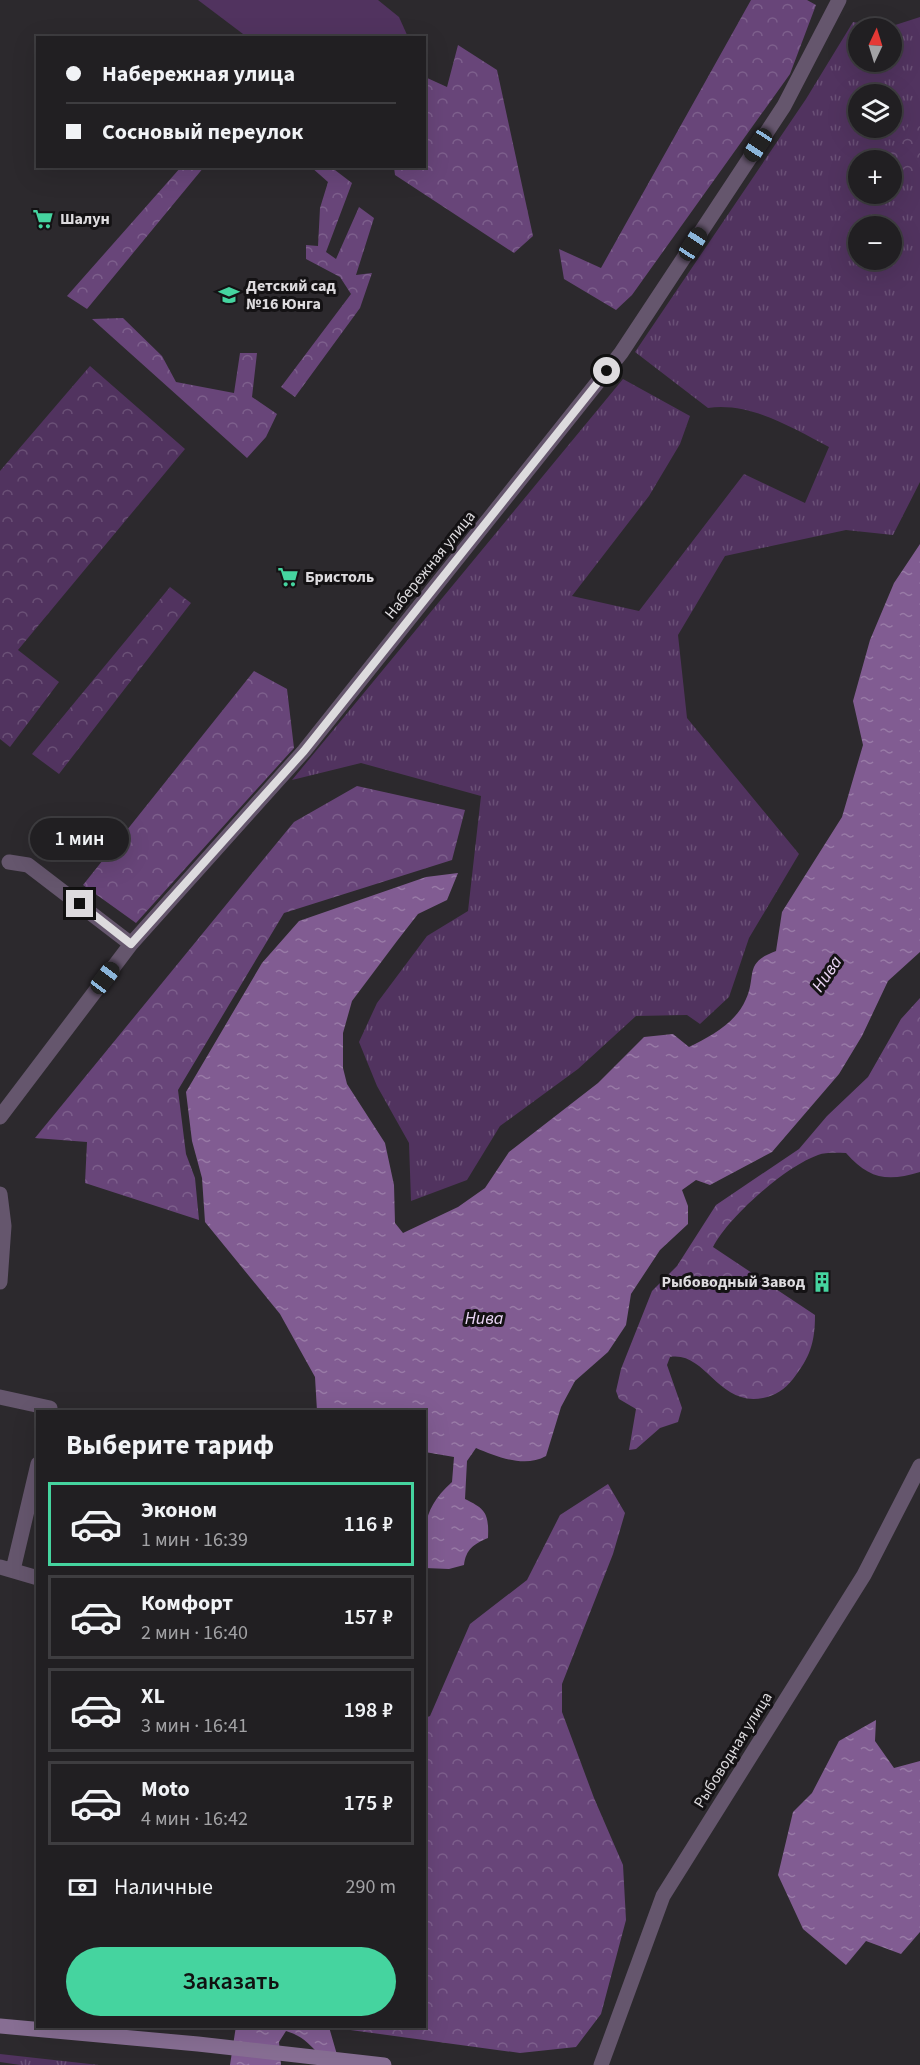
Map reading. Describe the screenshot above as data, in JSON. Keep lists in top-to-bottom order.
{
  "streets": {
    "street": ["Набережная улица", "Рыбоводная улица"]
  },
  "water": ["Нива"],
  "places": {
    "supermarket": ["Шалун", "Бристоль"],
    "school or university": ["Детский сад №16 Юнга"],
    "building": ["Рыбоводный Завод"]
  },
  "north": "top",
  "page": {
    "map_buttons": ["+", "−"],
    "banner": ["Набережная улица", "Сосновый переулок"],
    "bubble": "1 мин",
    "heading": "Выберите тариф",
    "list": [
      {
        "name": "Эконом",
        "note": "1 мин · 16:39",
        "value": "116 ₽"
      },
      {
        "name": "Комфорт",
        "note": "2 мин · 16:40",
        "value": "157 ₽"
      },
      {
        "name": "XL",
        "note": "3 мин · 16:41",
        "value": "198 ₽"
      },
      {
        "name": "Moto",
        "note": "4 мин · 16:42",
        "value": "175 ₽"
      }
    ],
    "pay": ["Наличные", "290 m"],
    "buttons": "Заказать"
  }
}
